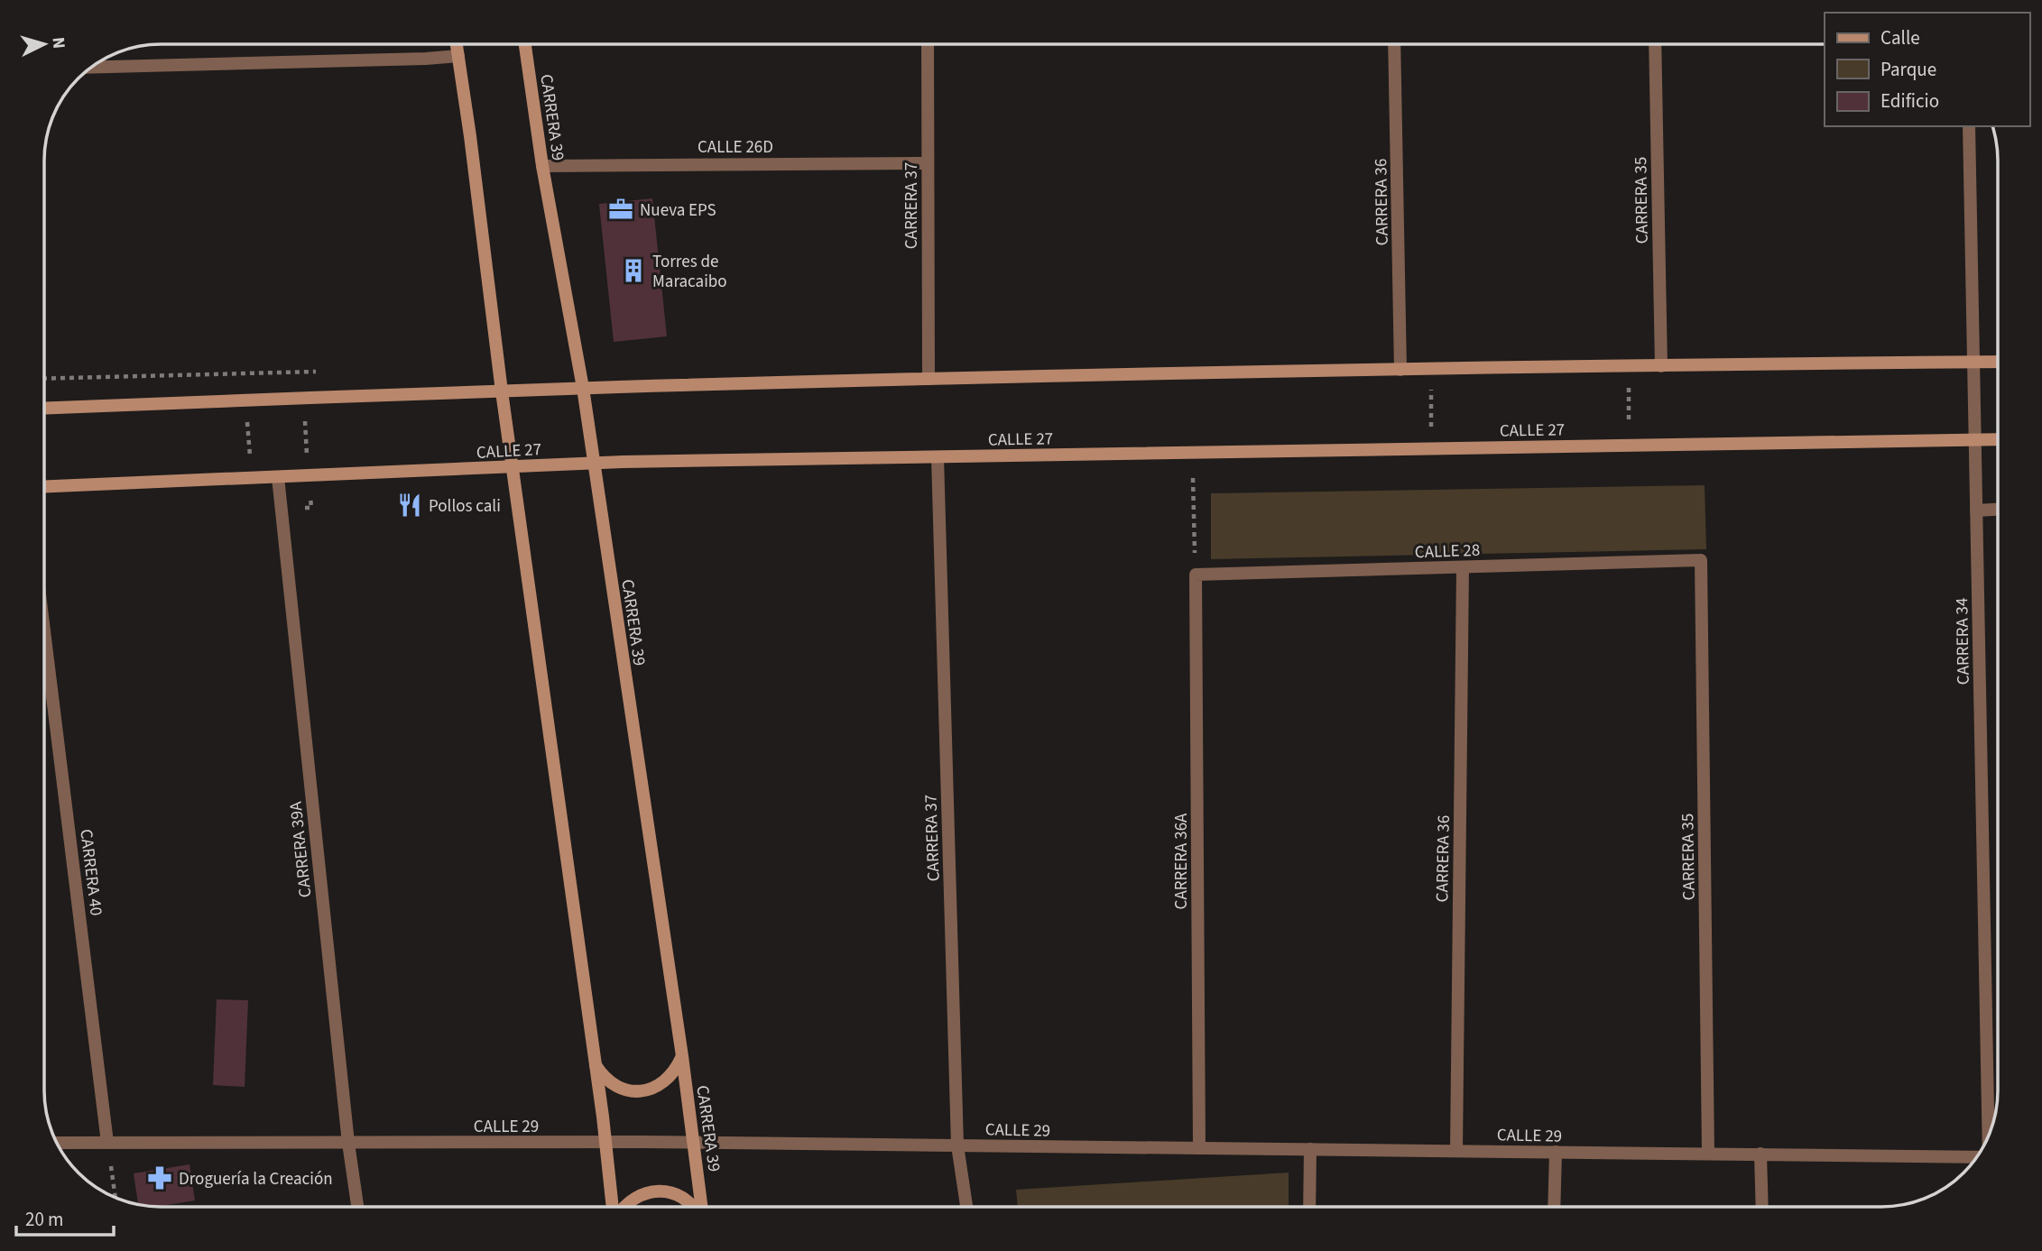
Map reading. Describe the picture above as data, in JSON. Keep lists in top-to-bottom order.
{
  "streets": {
    "main road": ["CARRERA 39", "CALLE 27"],
    "street": [
      "CALLE 26D",
      "CARRERA 35",
      "CARRERA 36",
      "CARRERA 37",
      "CALLE 28",
      "CARRERA 34",
      "CARRERA 39A",
      "CARRERA 36A",
      "CARRERA 40",
      "CALLE 29"
    ]
  },
  "crossings": [
    ["CARRERA 39", "CALLE 26D"],
    ["CARRERA 39", "CALLE 27"],
    ["CARRERA 39", "CALLE 29"],
    ["CALLE 26D", "CARRERA 37"],
    ["CARRERA 35", "CALLE 28"],
    ["CARRERA 35", "CALLE 29"],
    ["CARRERA 36", "CALLE 28"],
    ["CARRERA 36", "CALLE 29"],
    ["CARRERA 37", "CALLE 27"],
    ["CARRERA 37", "CALLE 29"],
    ["CALLE 27", "CARRERA 34"],
    ["CALLE 27", "CARRERA 39A"],
    ["CALLE 28", "CARRERA 36A"],
    ["CARRERA 39A", "CALLE 29"],
    ["CARRERA 36A", "CALLE 29"],
    ["CARRERA 40", "CALLE 29"]
  ],
  "places": {
    "office": ["Nueva EPS"],
    "building": ["Torres de Maracaibo"],
    "restaurant": ["Pollos cali"],
    "pharmacy": ["Droguería la Creación"]
  },
  "legend": ["Calle", "Parque", "Edificio"],
  "scale_bar": "20 m",
  "north": "right"
}
